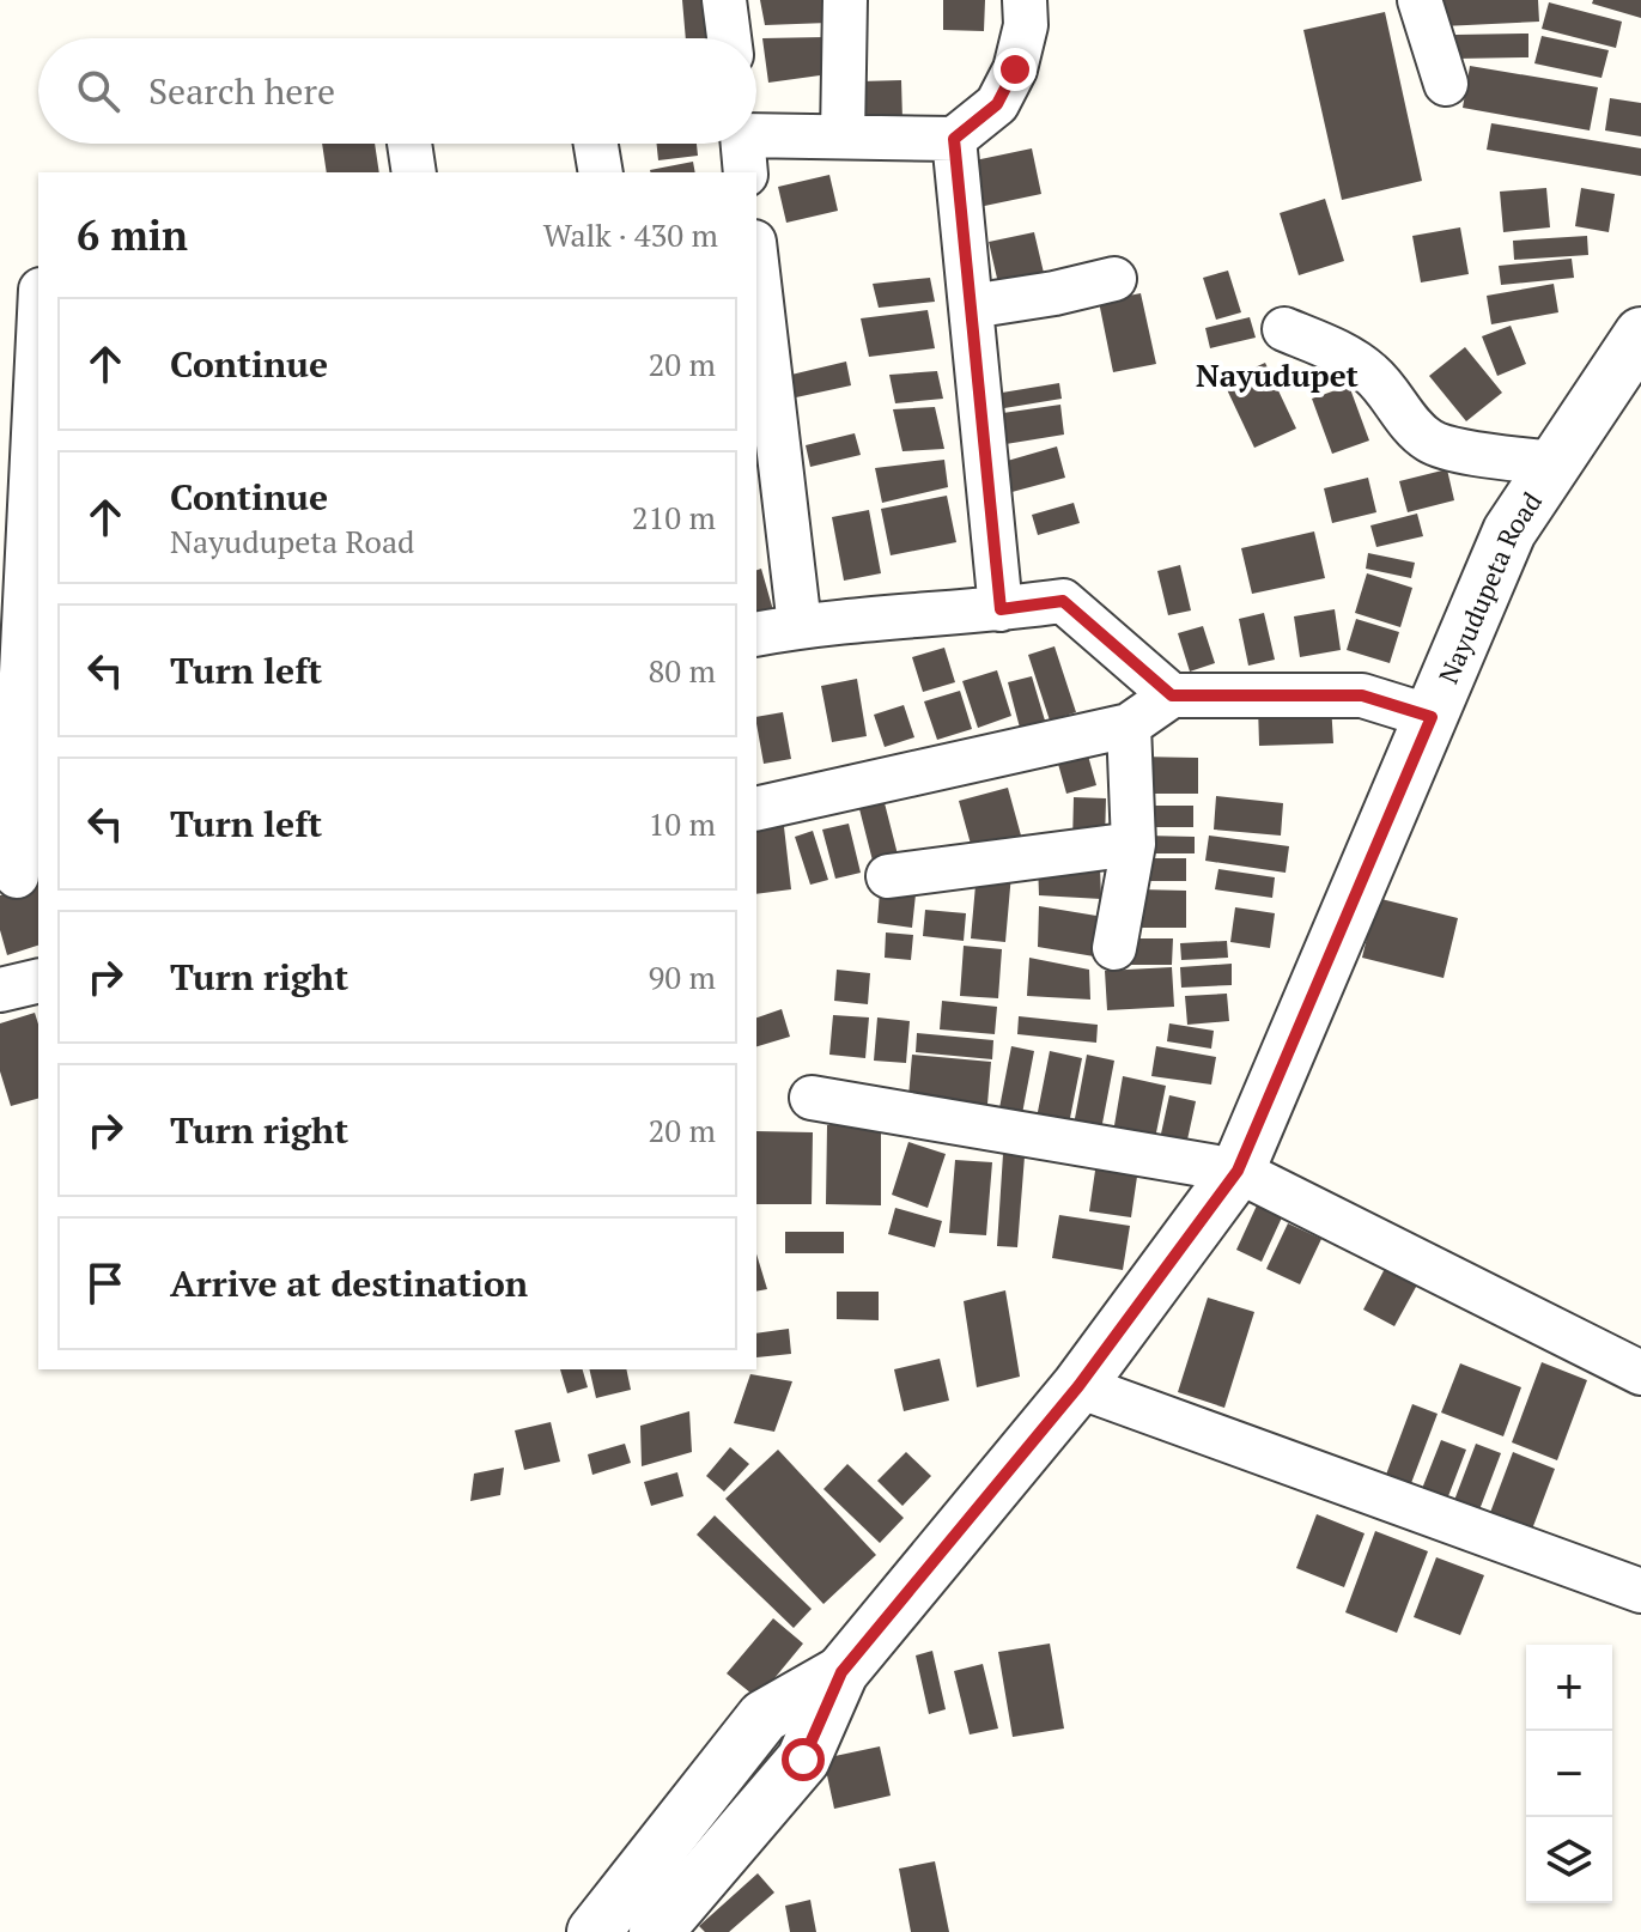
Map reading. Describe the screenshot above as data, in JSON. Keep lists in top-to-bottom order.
{
  "streets": {
    "street": ["Nayudupeta Road"]
  },
  "districts": ["Nayudupet"],
  "page": {
    "search": "Search here",
    "heading": ["6 min", "Walk · 430 m"],
    "list": [
      ["Continue", "20 m"],
      ["Continue", "Nayudupeta Road", "210 m"],
      ["Turn left", "80 m"],
      ["Turn left", "10 m"],
      ["Turn right", "90 m"],
      ["Turn right", "20 m"],
      "Arrive at destination"
    ],
    "map_buttons": ["+", "−"]
  }
}
